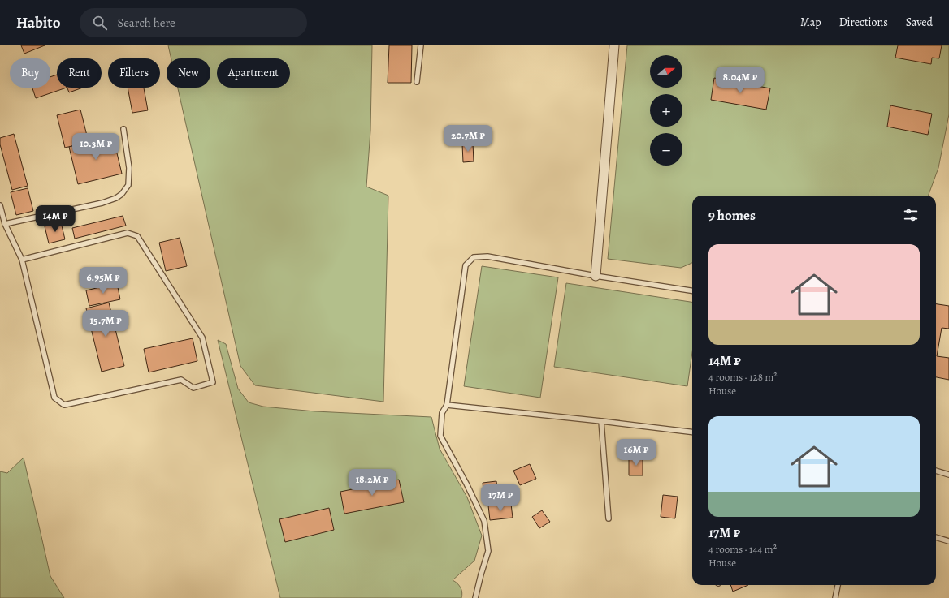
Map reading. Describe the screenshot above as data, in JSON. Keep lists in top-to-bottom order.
{
  "north": "right",
  "page": {
    "header": "Habito",
    "search": "Search here",
    "nav": ["Map", "Directions", "Saved"],
    "map_buttons": ["+", "−"],
    "chip": [
      "Buy",
      "Rent",
      "Filters",
      "New",
      "Apartment"
    ],
    "price": [
      "8.04M ₽",
      "20.7M ₽",
      "10.3M ₽",
      "14M ₽",
      "6.95M ₽",
      "15.7M ₽",
      "16M ₽",
      "18.2M ₽",
      "17M ₽"
    ],
    "heading": "9 homes",
    "list": [
      {
        "name": "14M ₽",
        "note": "4 rooms · 128 m² · House"
      },
      {
        "name": "17M ₽",
        "note": "4 rooms · 144 m² · House"
      }
    ]
  }
}
